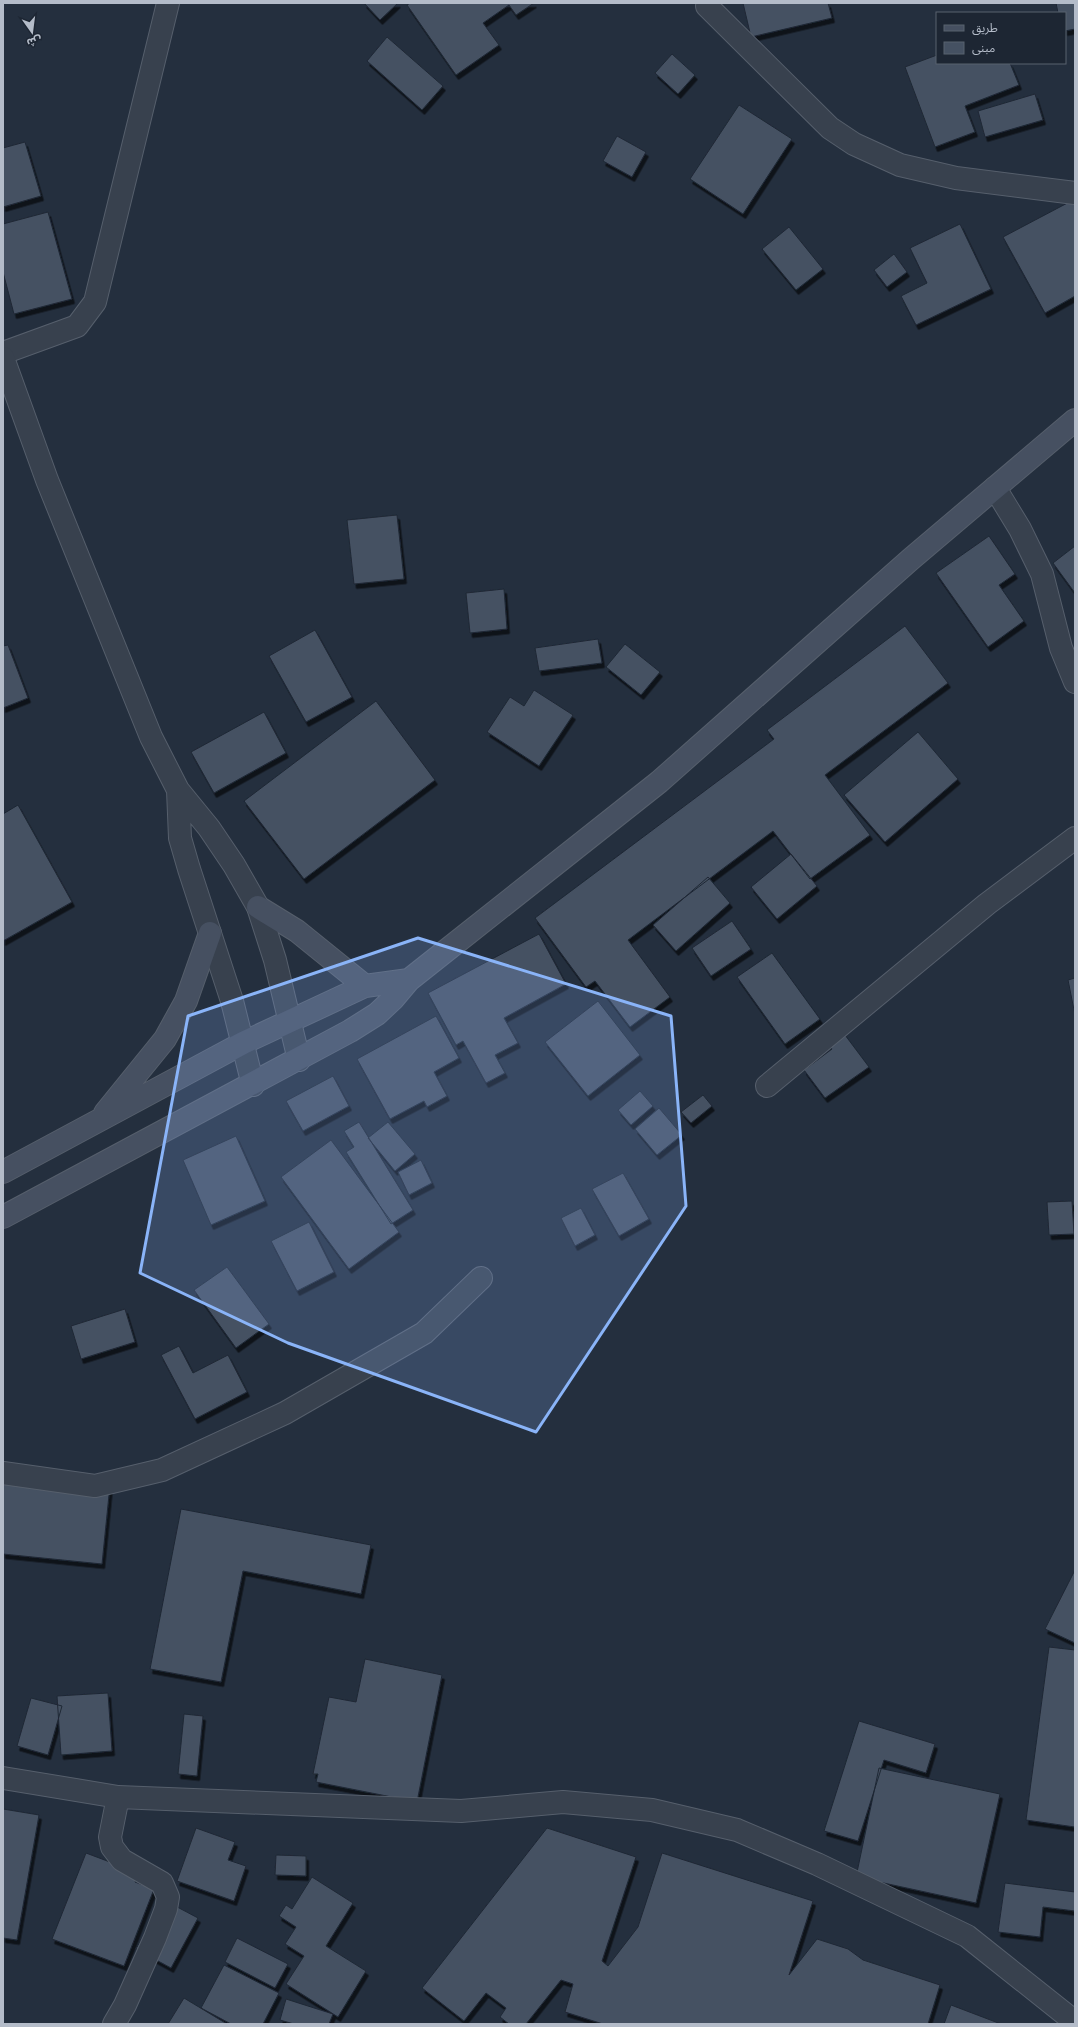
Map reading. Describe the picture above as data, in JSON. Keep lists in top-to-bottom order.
{
  "legend": ["طريق", "مبنى"],
  "north": "bottom"
}
